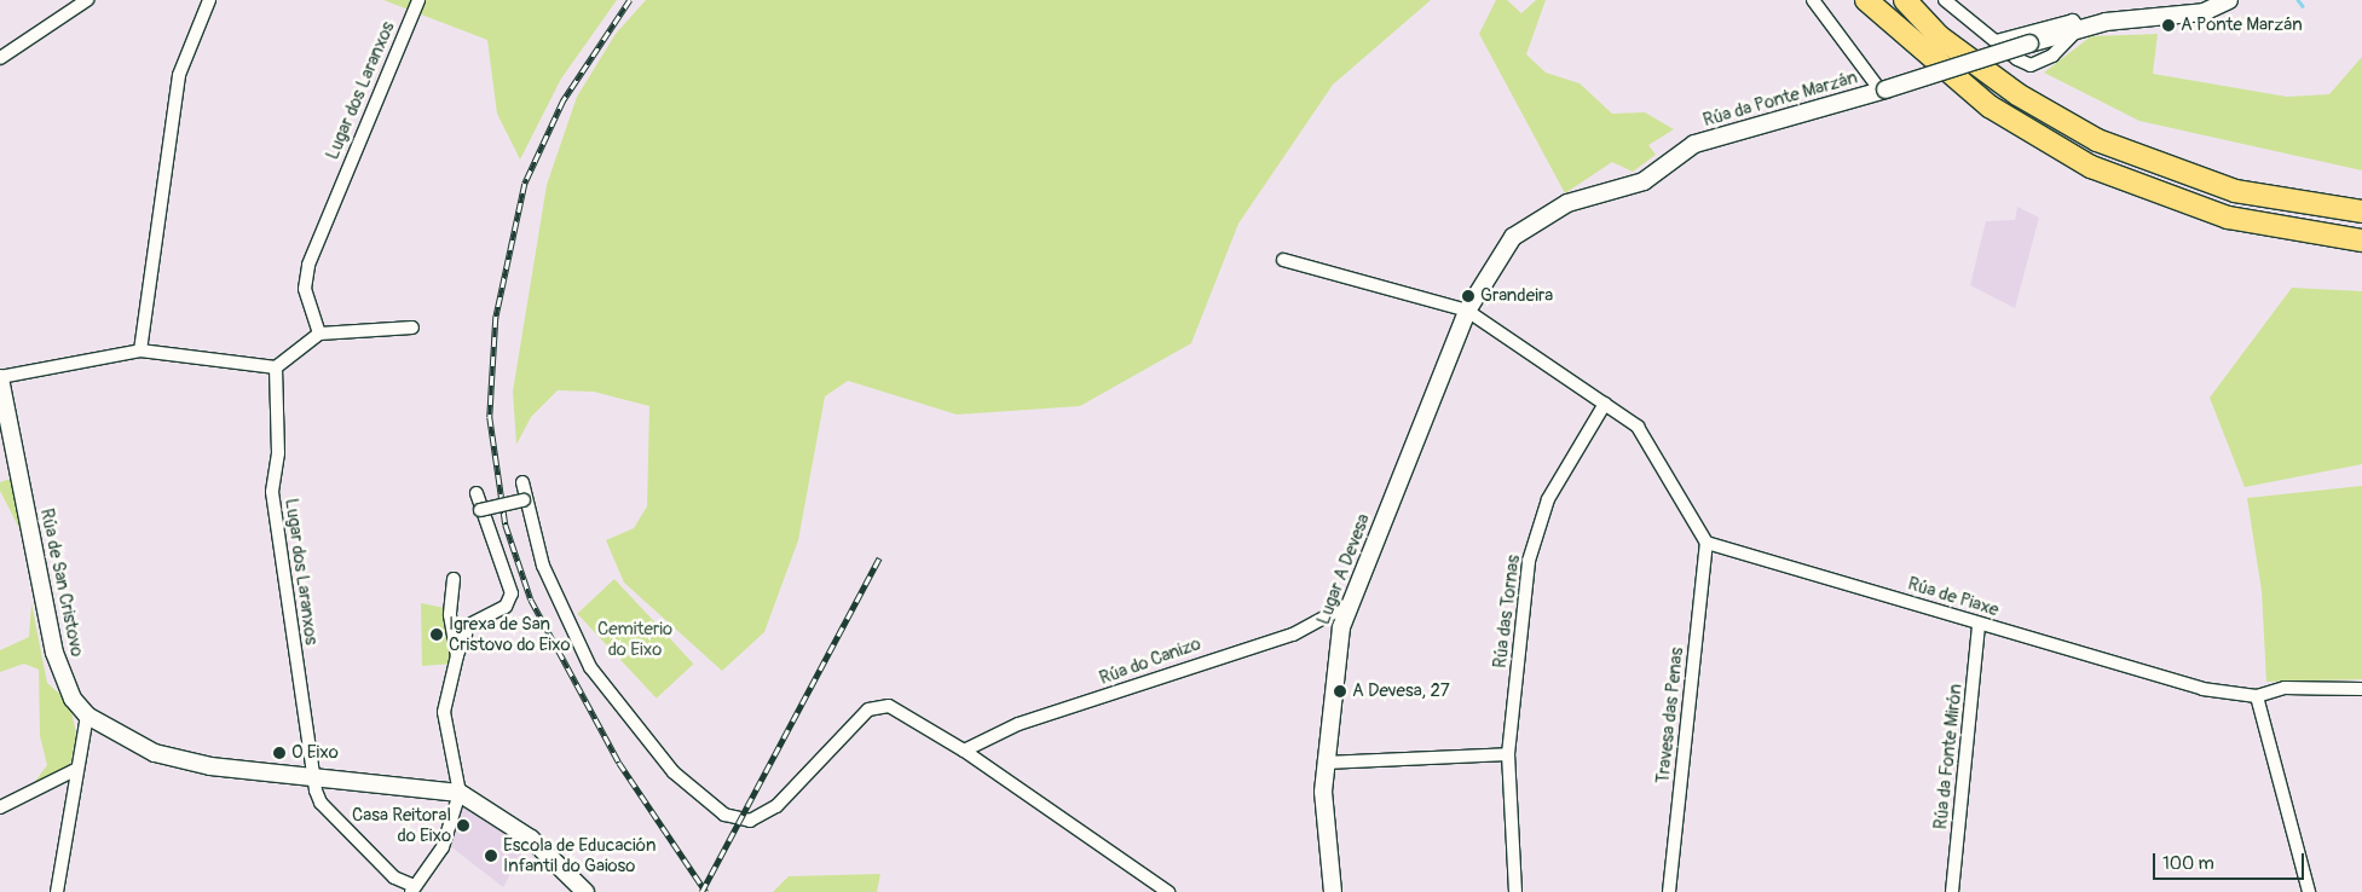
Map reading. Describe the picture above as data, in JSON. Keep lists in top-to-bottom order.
{
  "streets": {
    "street": [
      "Lugar dos Laranxos",
      "Rúa da Ponte Marzán",
      "Lugar A Devesa",
      "Rúa de San Cristovo",
      "Rúa de Piaxe",
      "Rúa das Tornas",
      "Rúa do Canizo",
      "Travesa das Penas",
      "Rúa da Fonte Mirón"
    ]
  },
  "crossings": [
    ["Lugar dos Laranxos", "Rúa de San Cristovo"],
    ["Rúa da Ponte Marzán", "Lugar A Devesa"],
    ["Lugar A Devesa", "Rúa do Canizo"],
    ["Rúa de Piaxe", "Travesa das Penas"],
    ["Rúa de Piaxe", "Rúa da Fonte Mirón"]
  ],
  "parks": ["Cemiterio do Eixo"],
  "places": [
    "A Ponte Marzán",
    "Grandeira",
    "Igrexa de San Cristovo do Eixo",
    "A Devesa, 27",
    "O Eixo",
    "Casa Reitoral do Eixo",
    "Escola de Educación Infantil do Gaioso"
  ],
  "scale_bar": "100 m"
}
